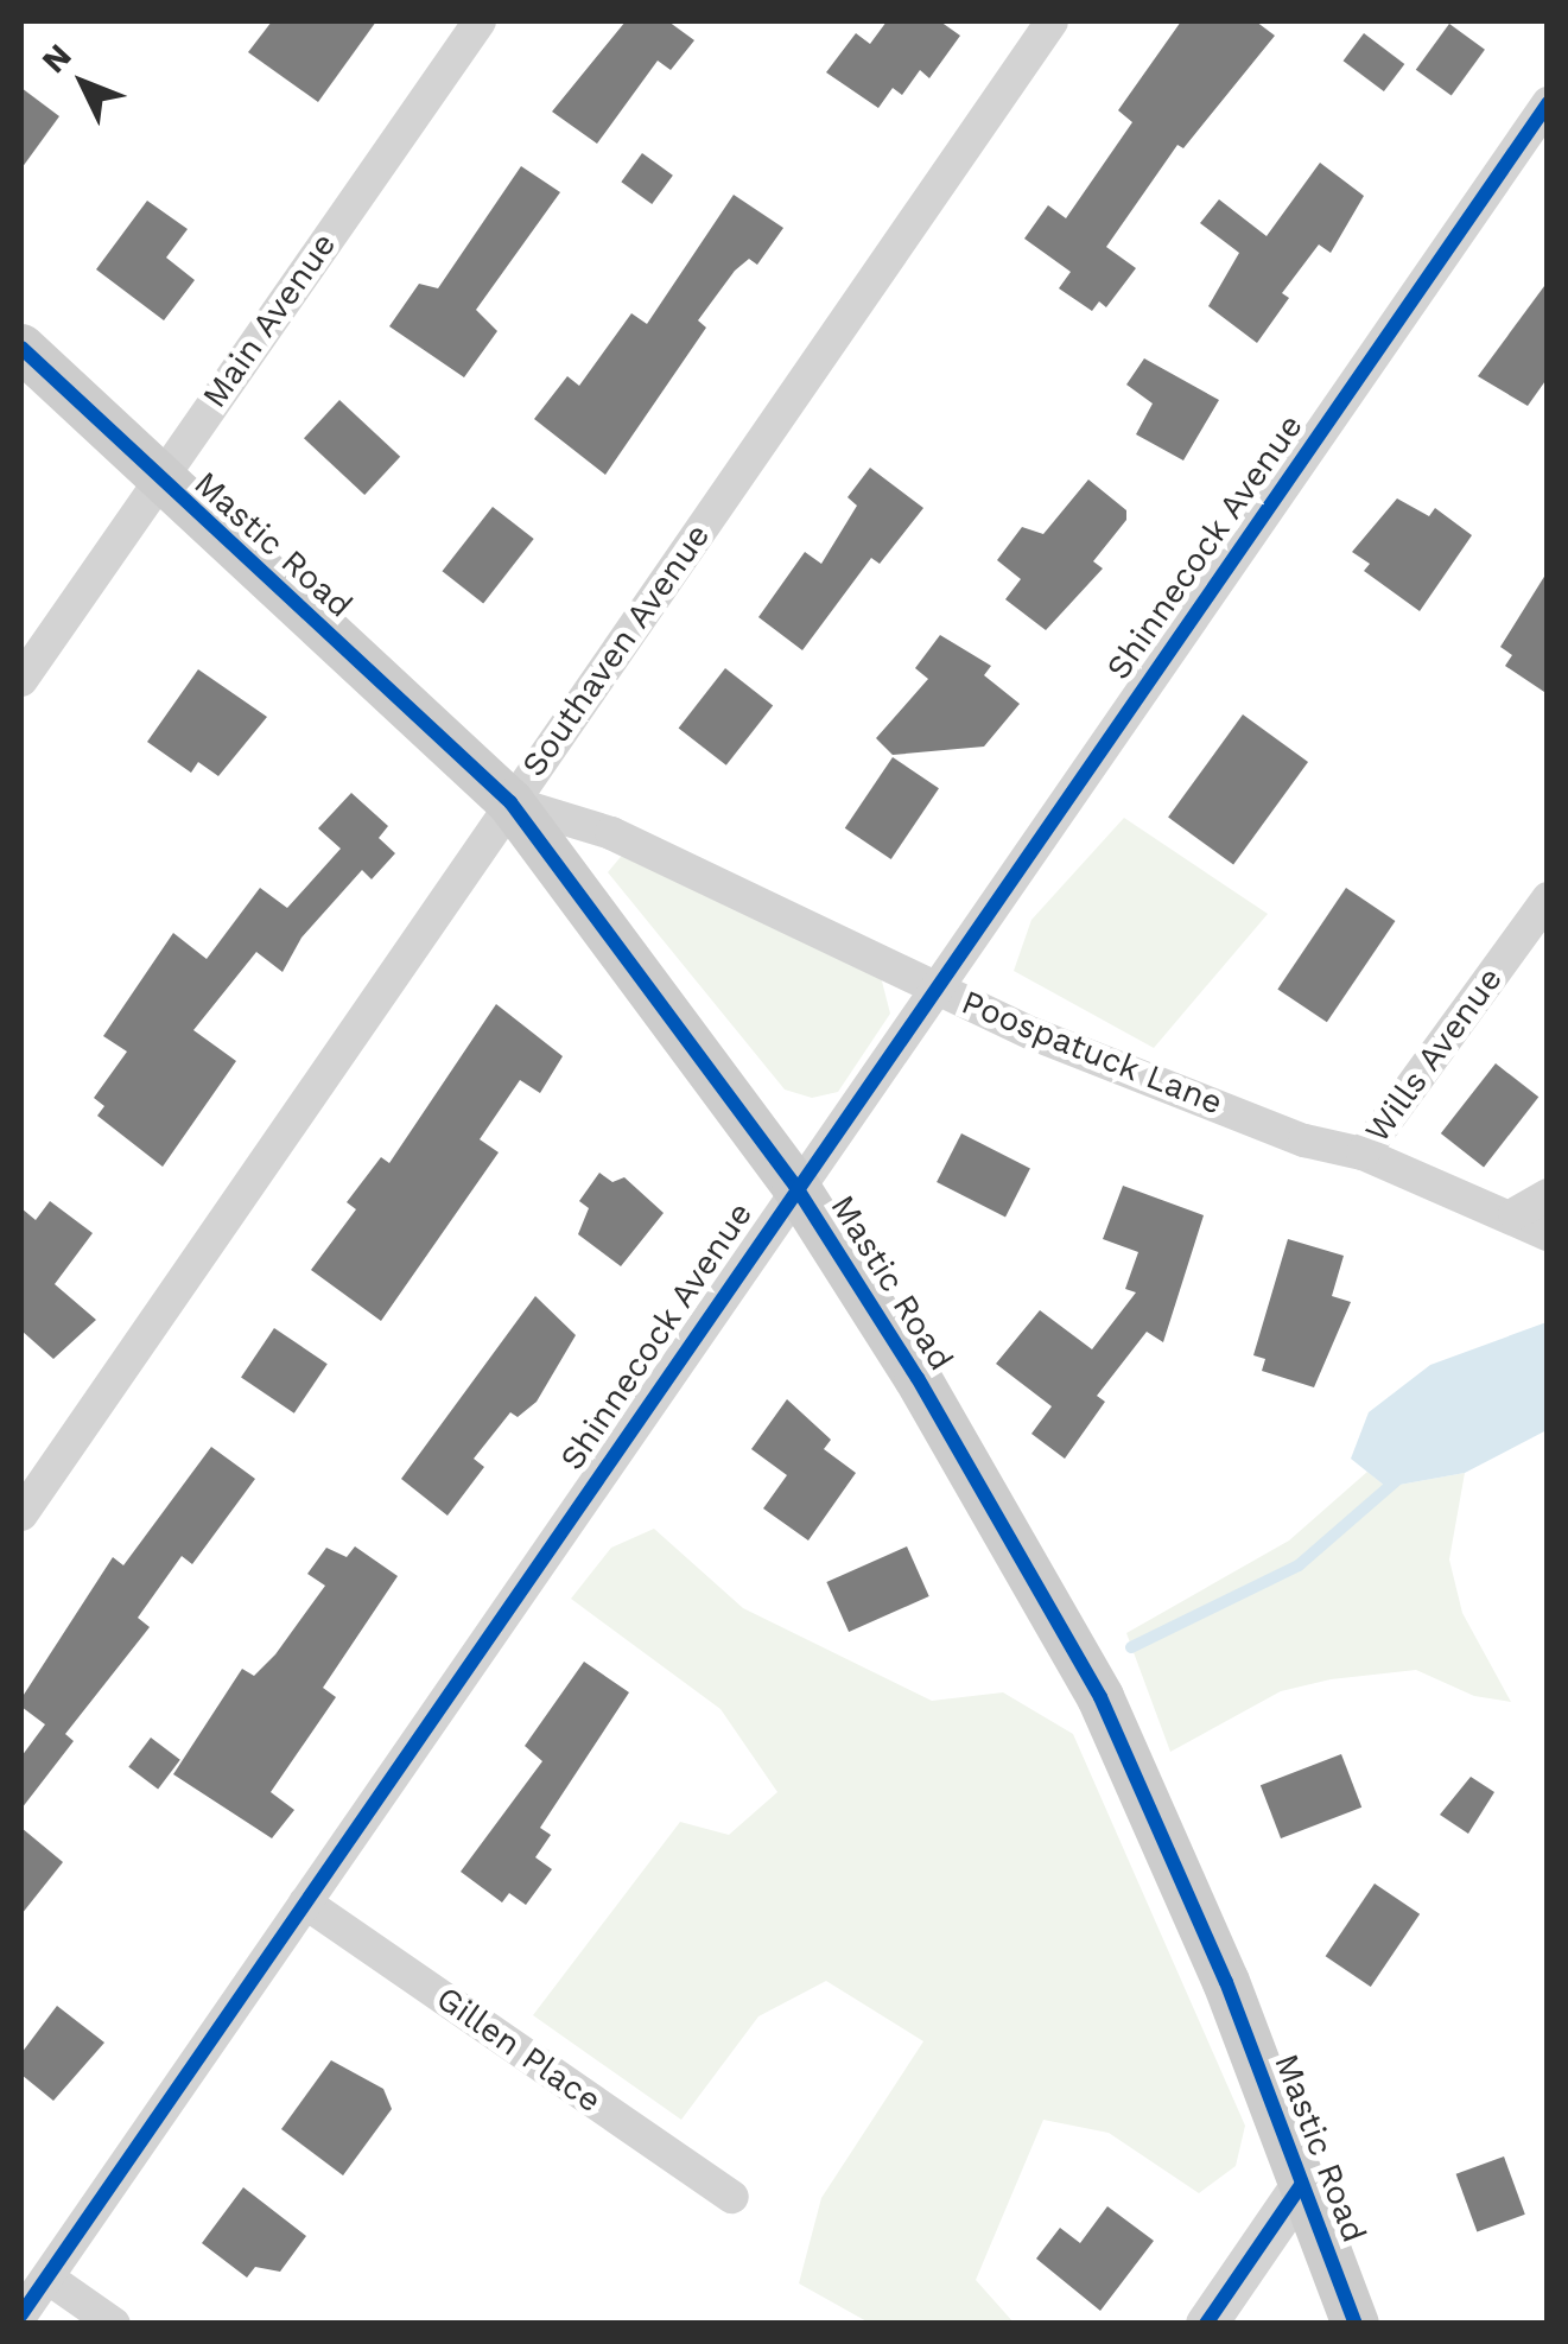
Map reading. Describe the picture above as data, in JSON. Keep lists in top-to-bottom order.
{
  "streets": {
    "main road": ["Mastic Road"],
    "street": [
      "Main Avenue",
      "Shinnecock Avenue",
      "Southaven Avenue",
      "Poospatuck Lane",
      "Wills Avenue",
      "Gillen Place"
    ]
  },
  "crossings": [
    ["Main Avenue", "Mastic Road"],
    ["Mastic Road", "Shinnecock Avenue"],
    ["Mastic Road", "Southaven Avenue"],
    ["Mastic Road", "Poospatuck Lane"],
    ["Shinnecock Avenue", "Poospatuck Lane"],
    ["Shinnecock Avenue", "Gillen Place"],
    ["Southaven Avenue", "Poospatuck Lane"],
    ["Poospatuck Lane", "Wills Avenue"]
  ],
  "north": "top left"
}
